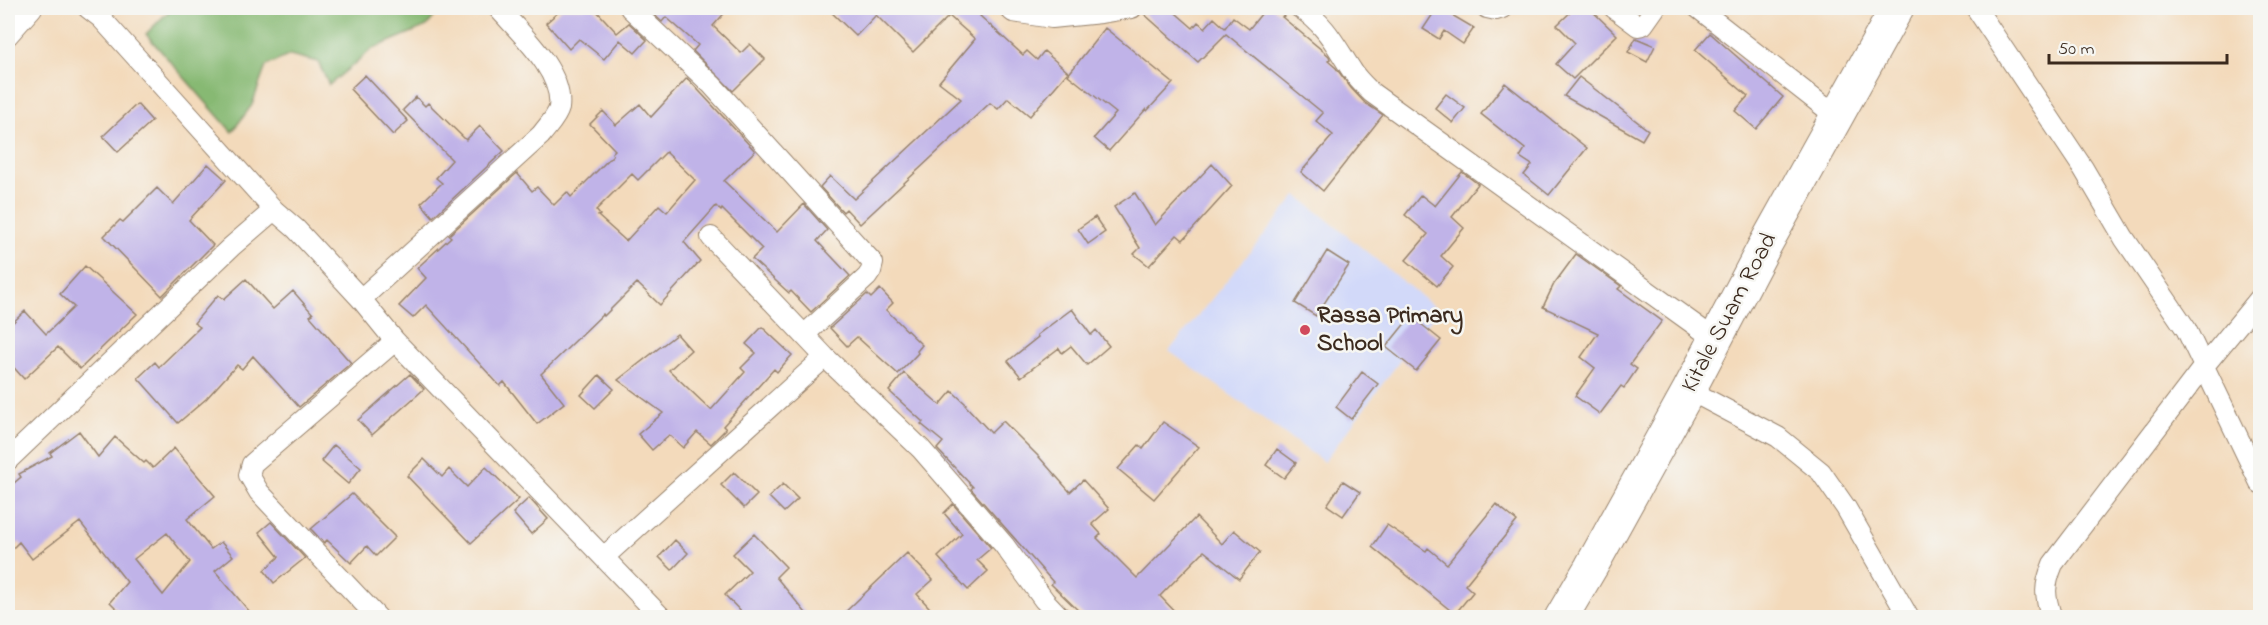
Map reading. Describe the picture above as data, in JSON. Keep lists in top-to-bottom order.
{
  "streets": {
    "highway": ["Kitale Suam Road"]
  },
  "places": ["Rassa Primary School"],
  "scale_bar": "50 m"
}
